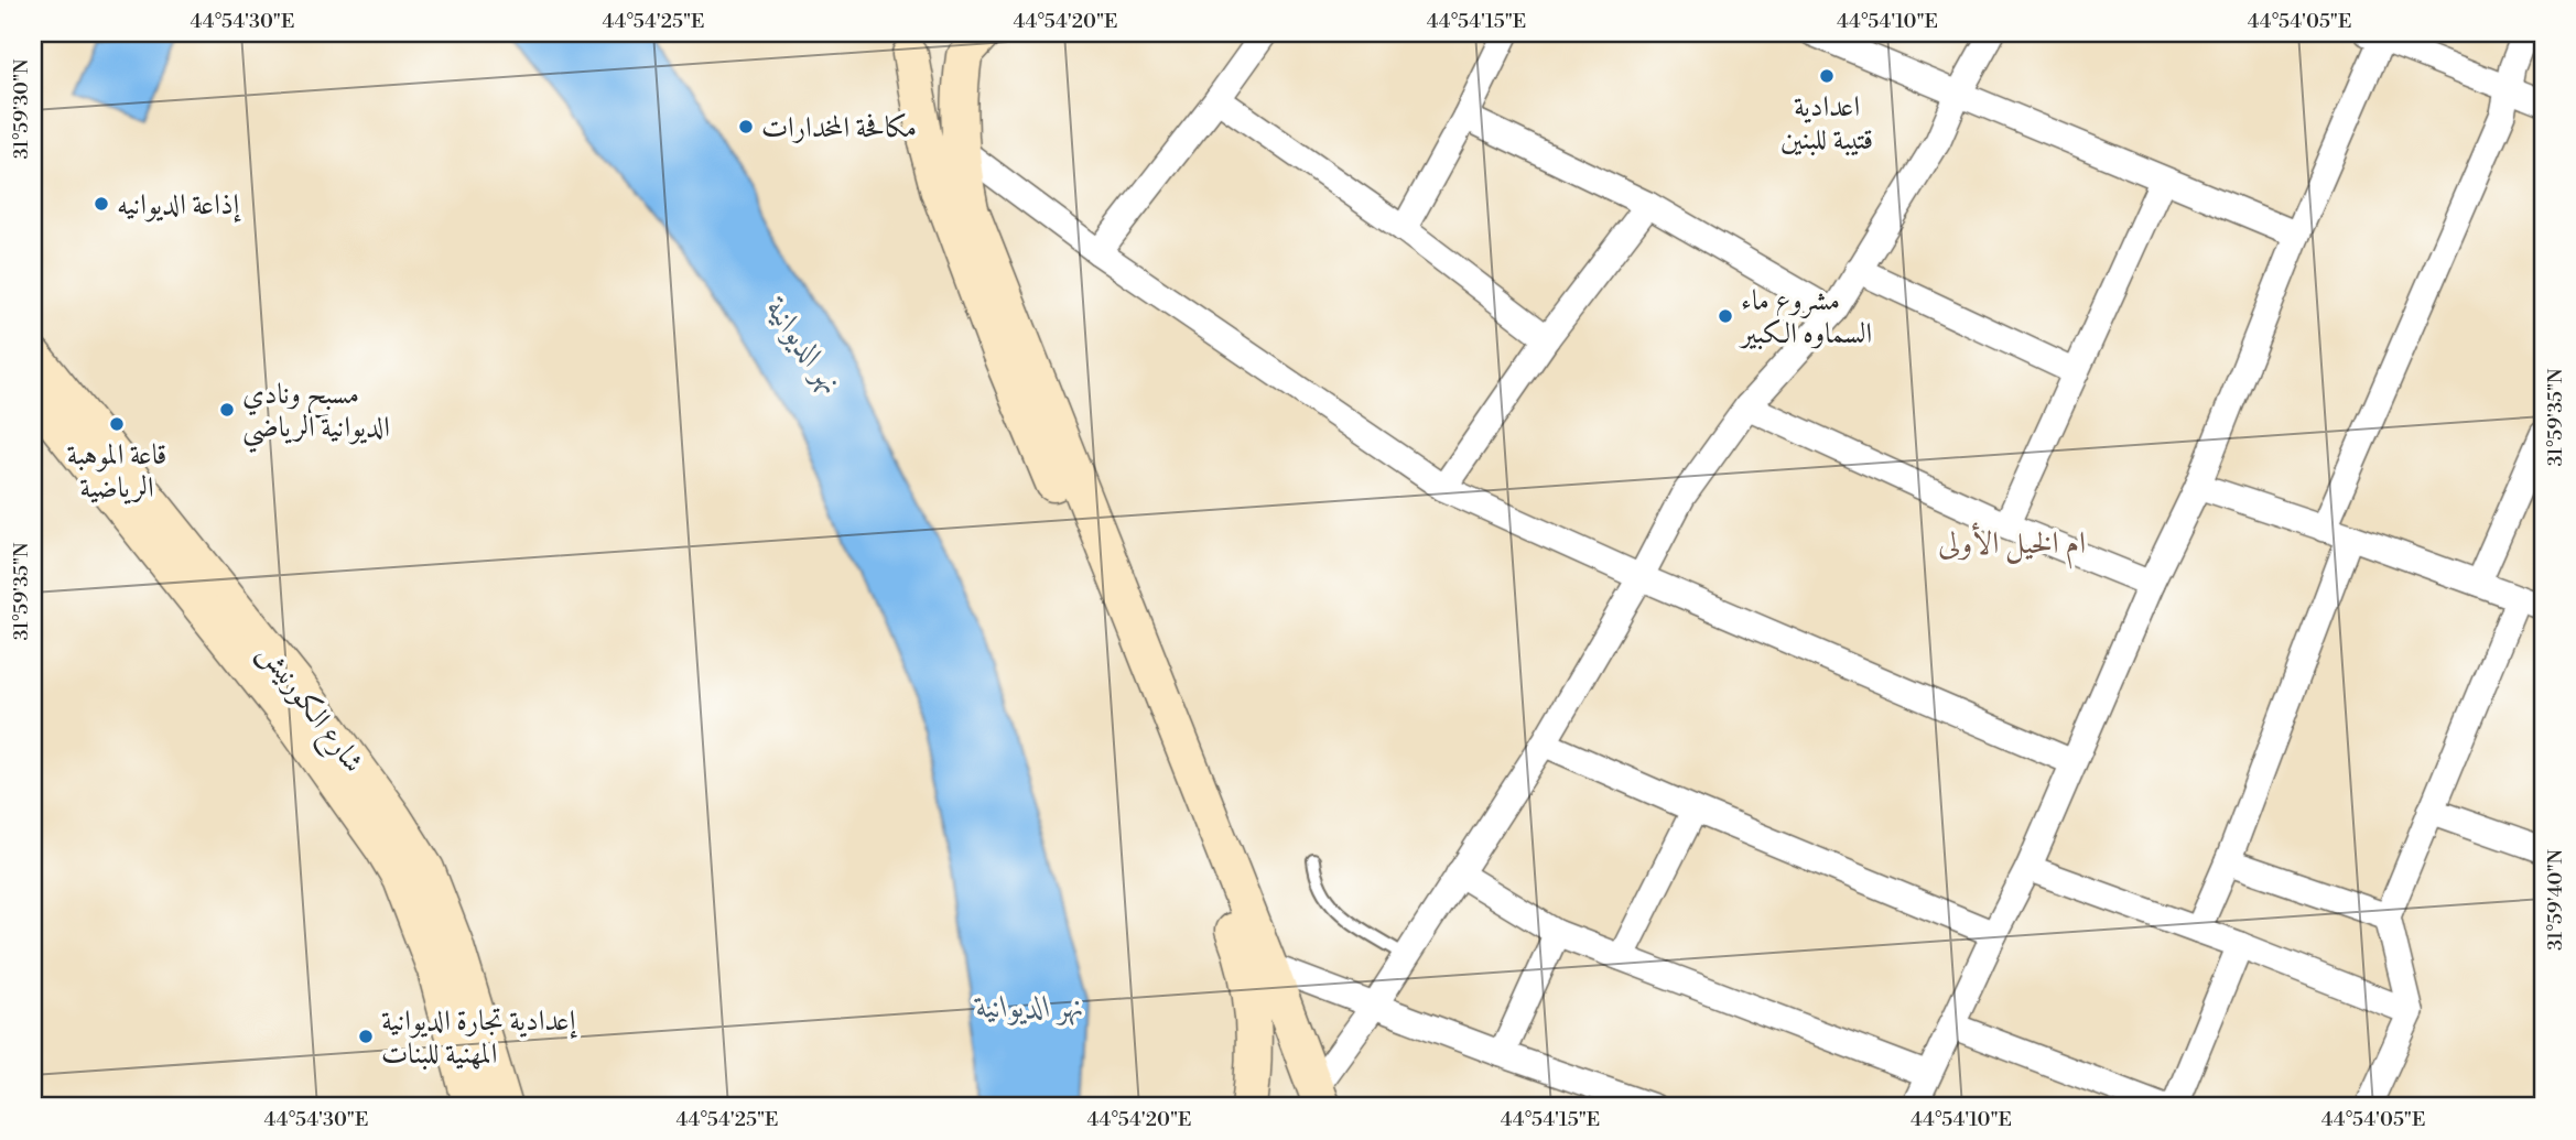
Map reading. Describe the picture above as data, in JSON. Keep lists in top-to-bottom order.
{
  "streets": {
    "main road": ["شارع الكورنيش"]
  },
  "districts": ["ام الخيل الأولى"],
  "water": ["نهر الديوانية"],
  "places": [
    "اعدادية قتيبة للبنين",
    "مكافحة المخدارات",
    "إذاعة الديوانيه",
    "مشروع ماء السماوه الكبير",
    "مسبح ونادي الديوانية الرياضي",
    "قاعة الموهبة الرياضية",
    "إعدادية تجارة الديوانية المهنية للبنات"
  ],
  "coordinates": [
    "44°54'30\"E",
    "44°54'25\"E",
    "44°54'20\"E",
    "44°54'15\"E",
    "44°54'10\"E",
    "44°54'05\"E",
    "31°59'30\"N",
    "31°59'35\"N",
    "31°59'40\"N"
  ]
}
